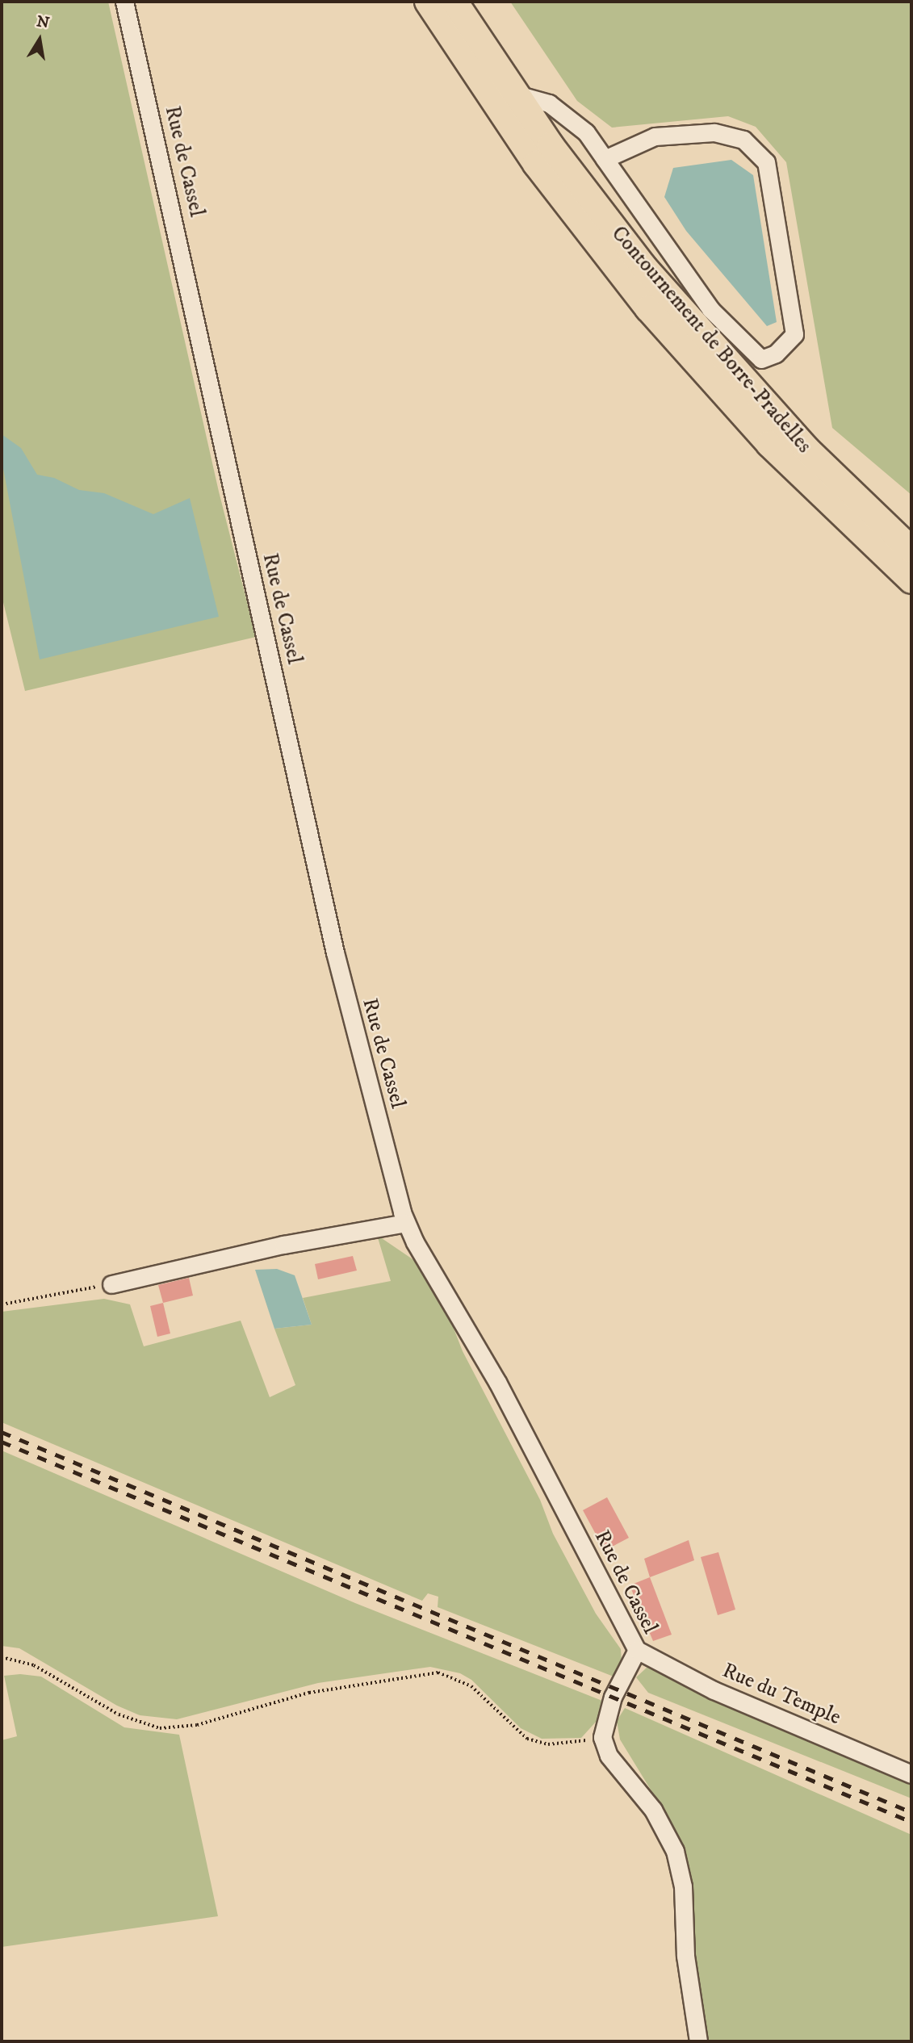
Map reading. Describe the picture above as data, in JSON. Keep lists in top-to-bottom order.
{
  "streets": {
    "highway": ["Contournement de Borre-Pradelles"],
    "street": ["Rue de Cassel", "Rue du Temple"]
  },
  "crossings": [
    ["Rue de Cassel", "Rue du Temple"]
  ],
  "north": "top"
}
